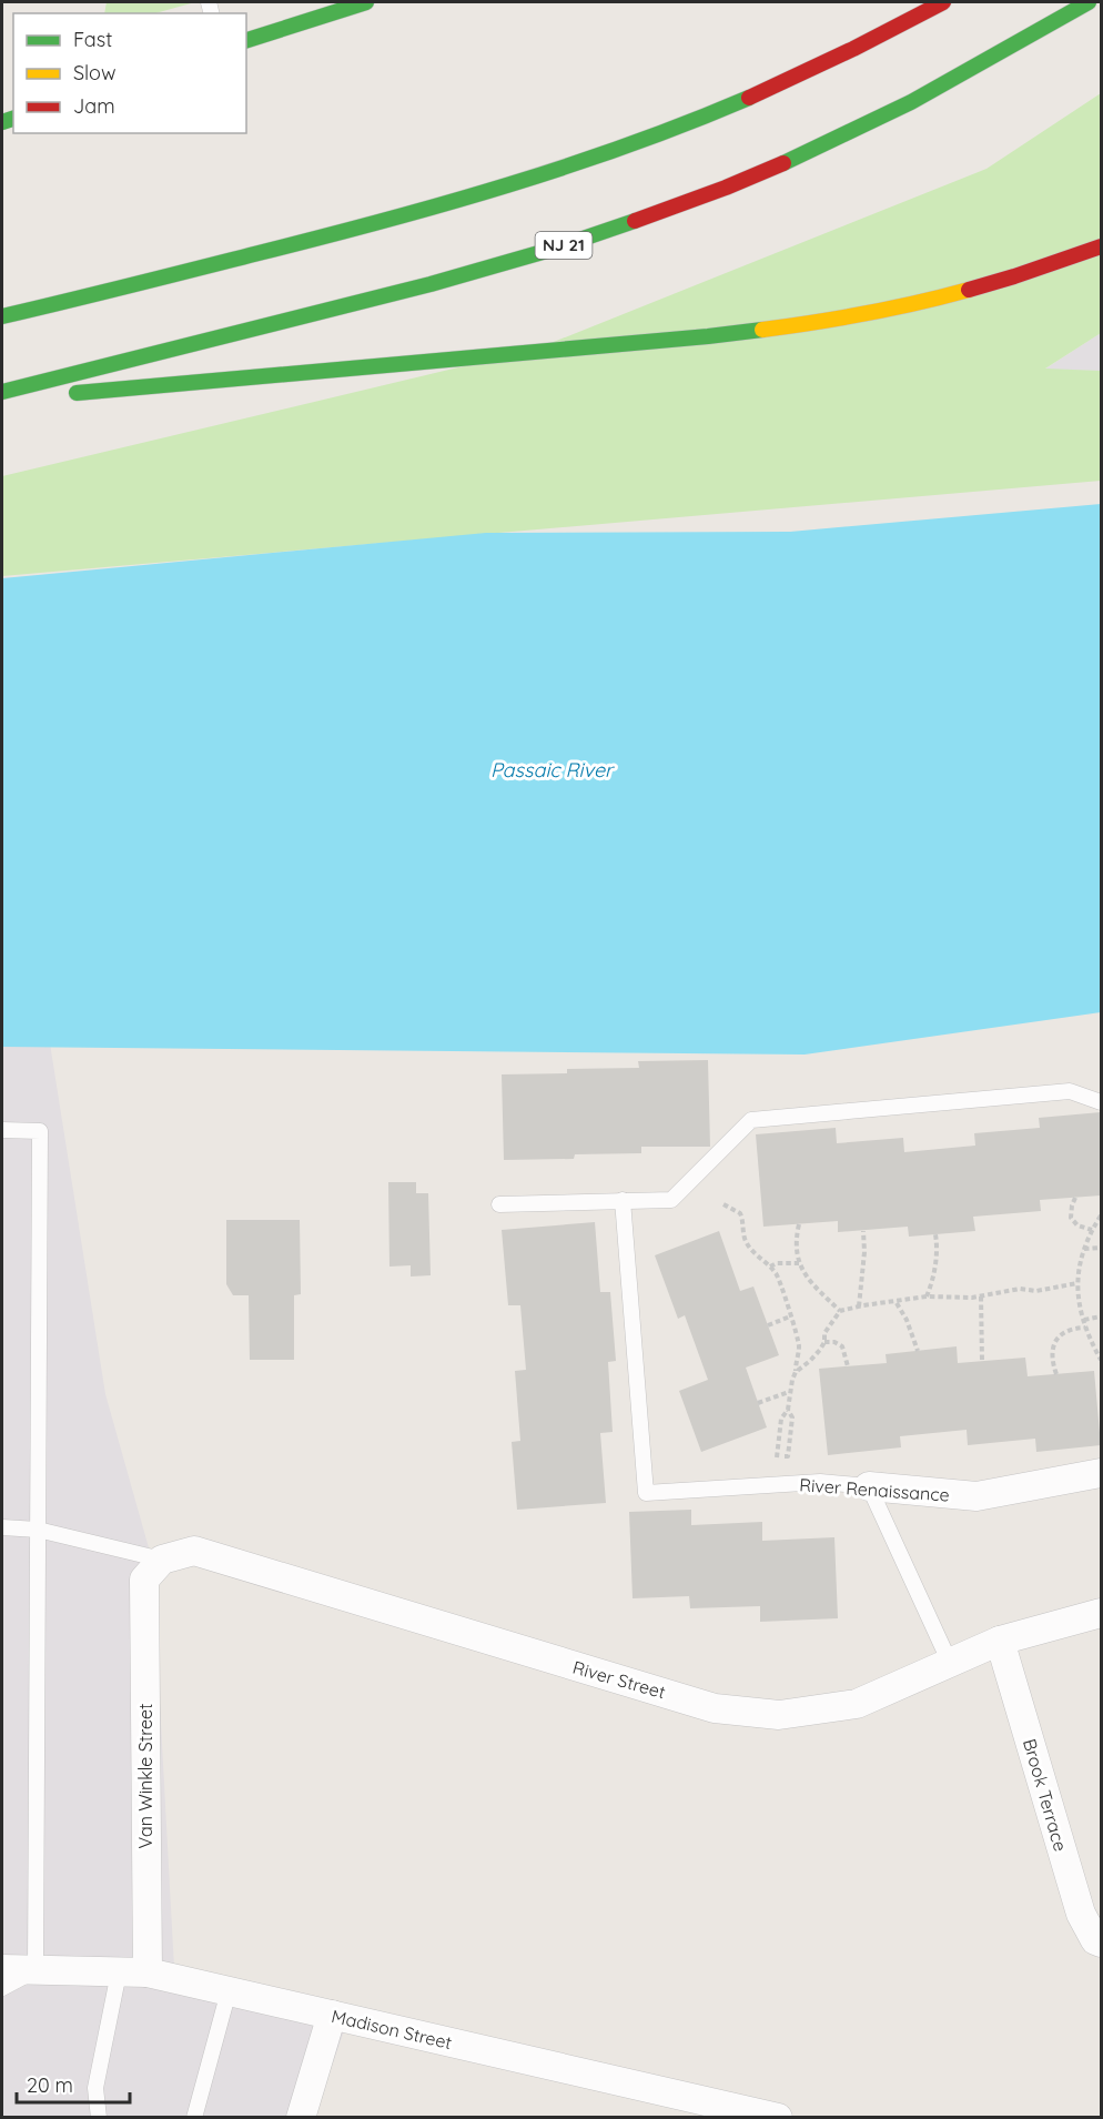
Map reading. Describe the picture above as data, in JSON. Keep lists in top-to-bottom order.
{
  "streets": {
    "main road": ["NJ 21"],
    "street": [
      "River Renaissance",
      "River Street",
      "Van Winkle Street",
      "Brook Terrace",
      "Madison Street"
    ]
  },
  "crossings": [
    ["River Street", "Van Winkle Street"],
    ["River Street", "Brook Terrace"],
    ["Van Winkle Street", "Madison Street"]
  ],
  "water": ["Passaic River"],
  "legend": ["Fast", "Slow", "Jam"],
  "scale_bar": "20 m"
}
